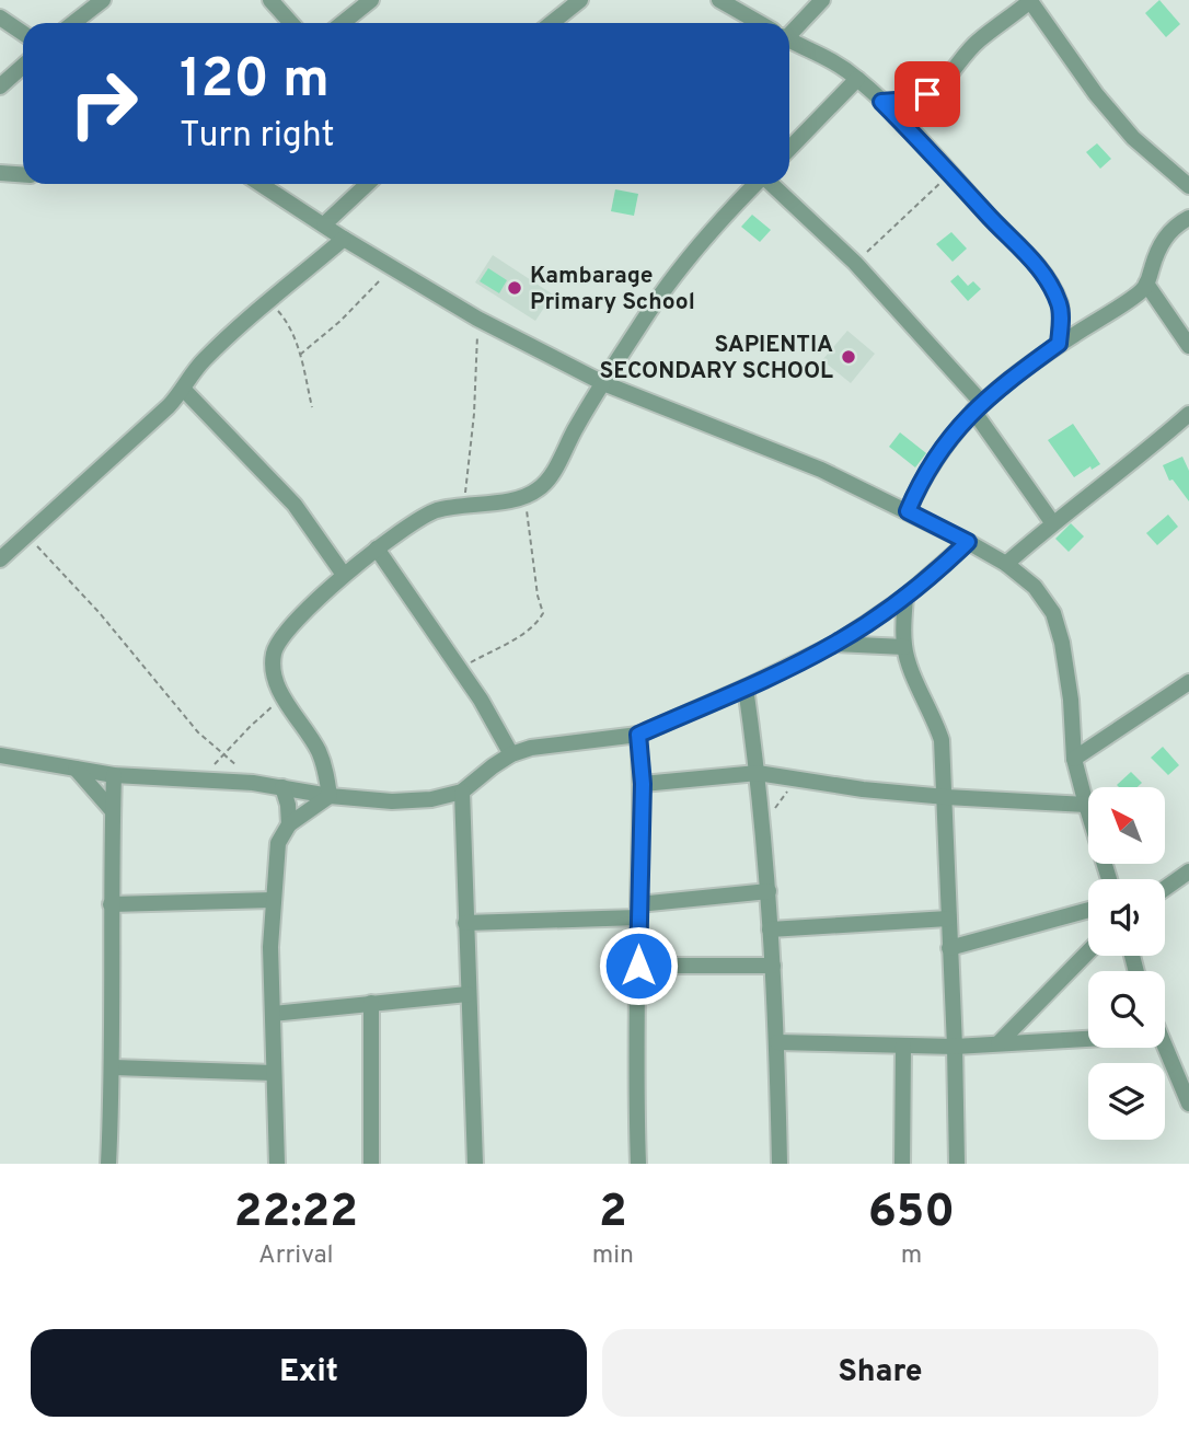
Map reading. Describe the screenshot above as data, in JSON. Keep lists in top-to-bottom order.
{
  "places": ["Kambarage Primary School", "SAPIENTIA SECONDARY SCHOOL"],
  "north": "top left",
  "page": {
    "turn": ["120 m", "Turn right"],
    "eta": [
      "22:22",
      "Arrival",
      "2",
      "min",
      "650",
      "m"
    ],
    "buttons": ["Exit", "Share"]
  }
}
